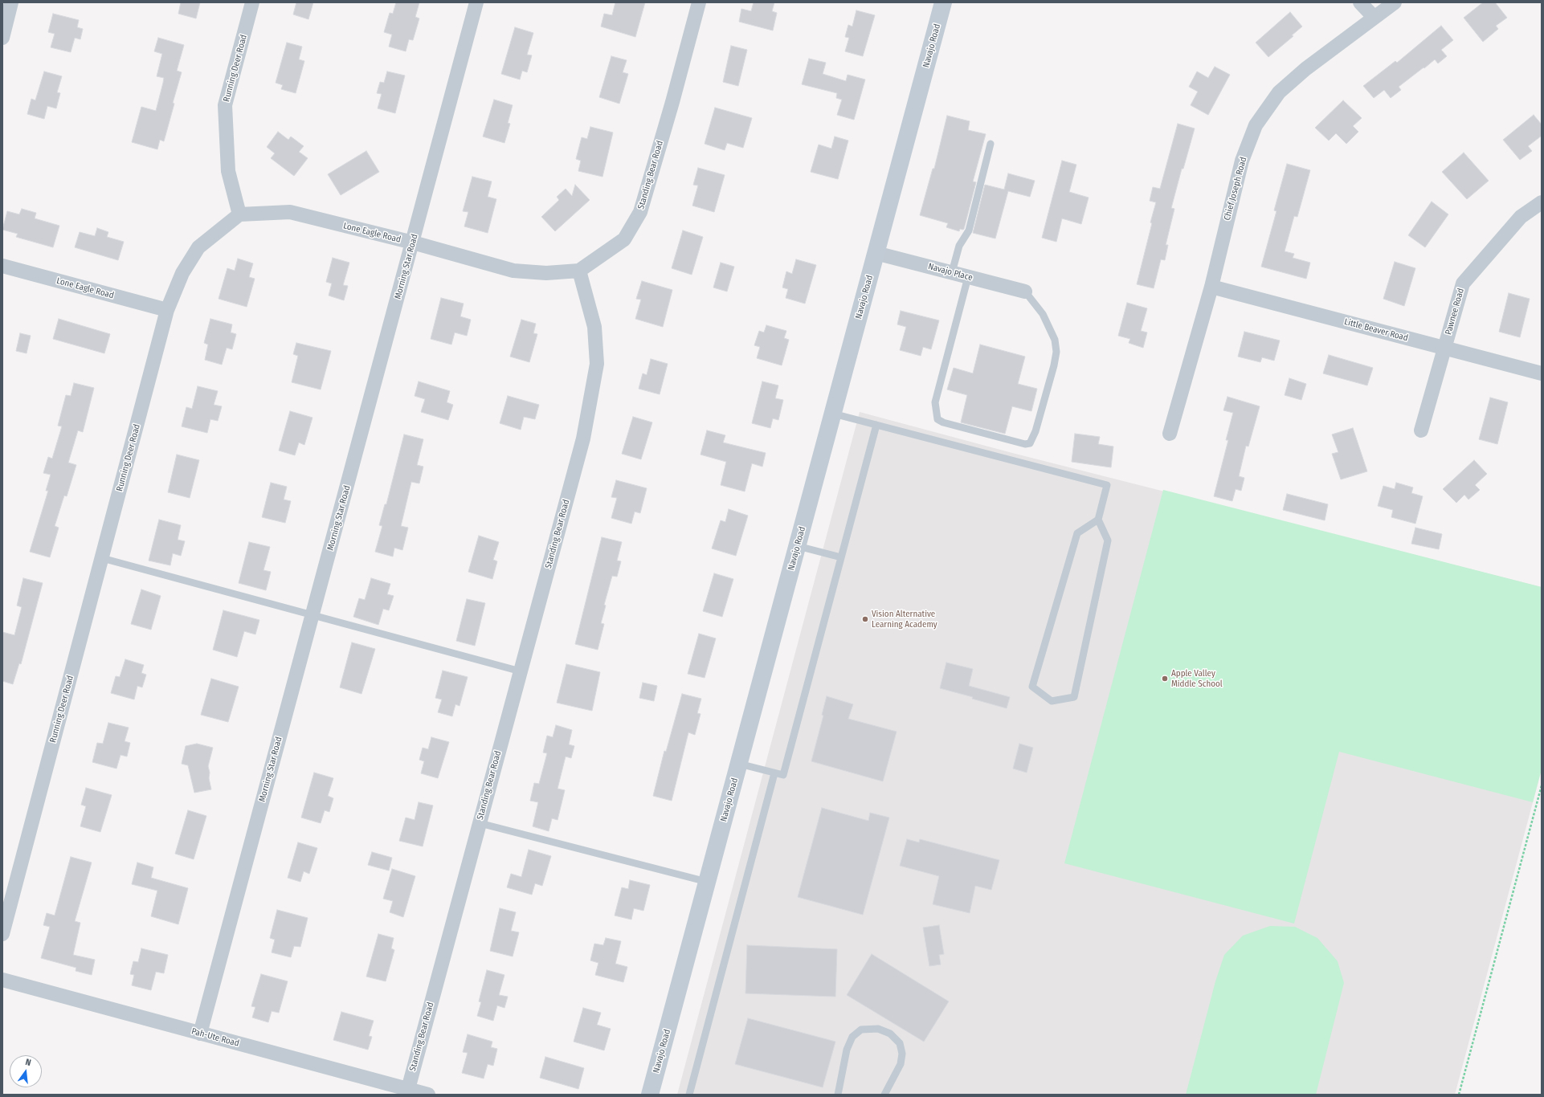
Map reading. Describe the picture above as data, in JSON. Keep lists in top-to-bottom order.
{
  "streets": {
    "main road": ["Navajo Road"],
    "street": [
      "Running Deer Road",
      "Standing Bear Road",
      "Chief Joseph Road",
      "Lone Eagle Road",
      "Morning Star Road",
      "Navajo Place",
      "Pawnee Road",
      "Little Beaver Road",
      "Pah-Ute Road"
    ]
  },
  "crossings": [
    ["Navajo Road", "Navajo Place"],
    ["Running Deer Road", "Lone Eagle Road"],
    ["Standing Bear Road", "Lone Eagle Road"],
    ["Standing Bear Road", "Pah-Ute Road"],
    ["Chief Joseph Road", "Little Beaver Road"],
    ["Lone Eagle Road", "Morning Star Road"],
    ["Morning Star Road", "Pah-Ute Road"],
    ["Pawnee Road", "Little Beaver Road"]
  ],
  "places": ["Vision Alternative Learning Academy", "Apple Valley Middle School"],
  "north": "top"
}
